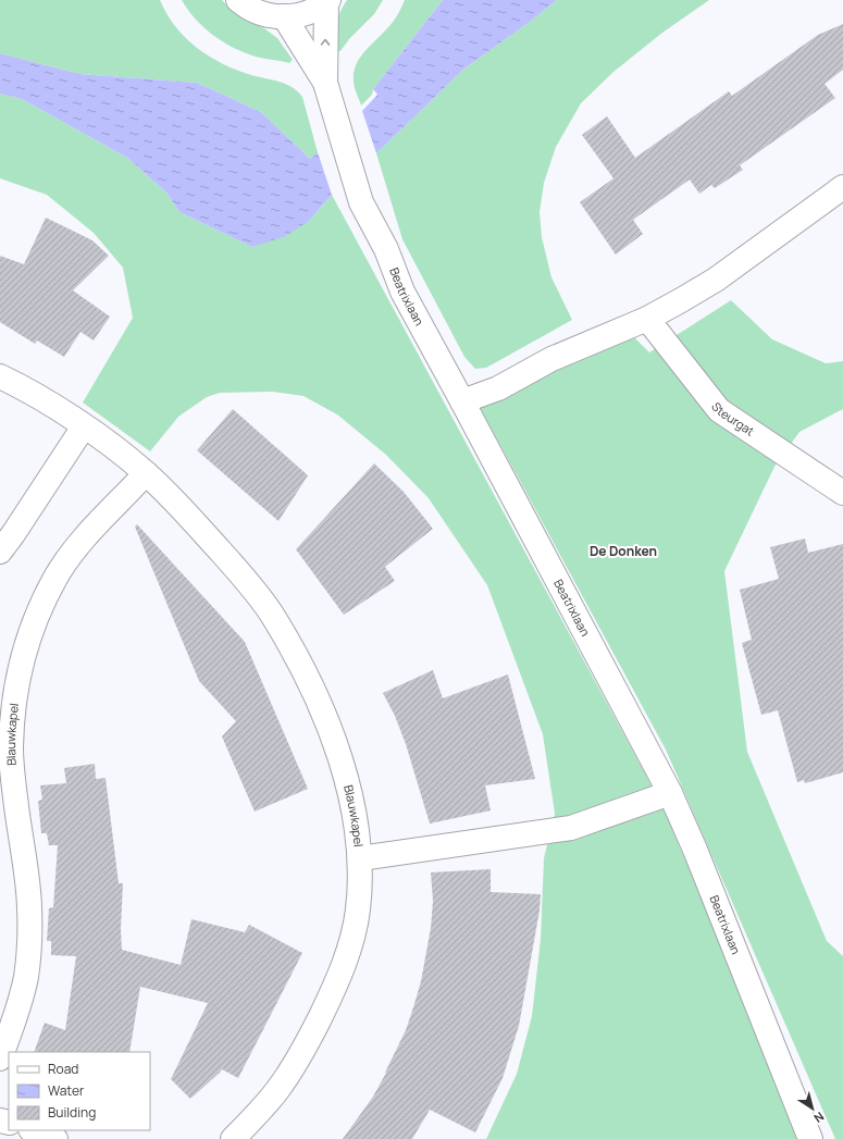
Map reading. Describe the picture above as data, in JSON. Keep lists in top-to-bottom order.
{
  "streets": {
    "street": ["Beatrixlaan", "Steurgat", "Blauwkapel"]
  },
  "crossings": [
    ["Beatrixlaan", "Blauwkapel"]
  ],
  "districts": ["De Donken"],
  "legend": ["Road", "Water", "Building"],
  "north": "bottom right"
}
